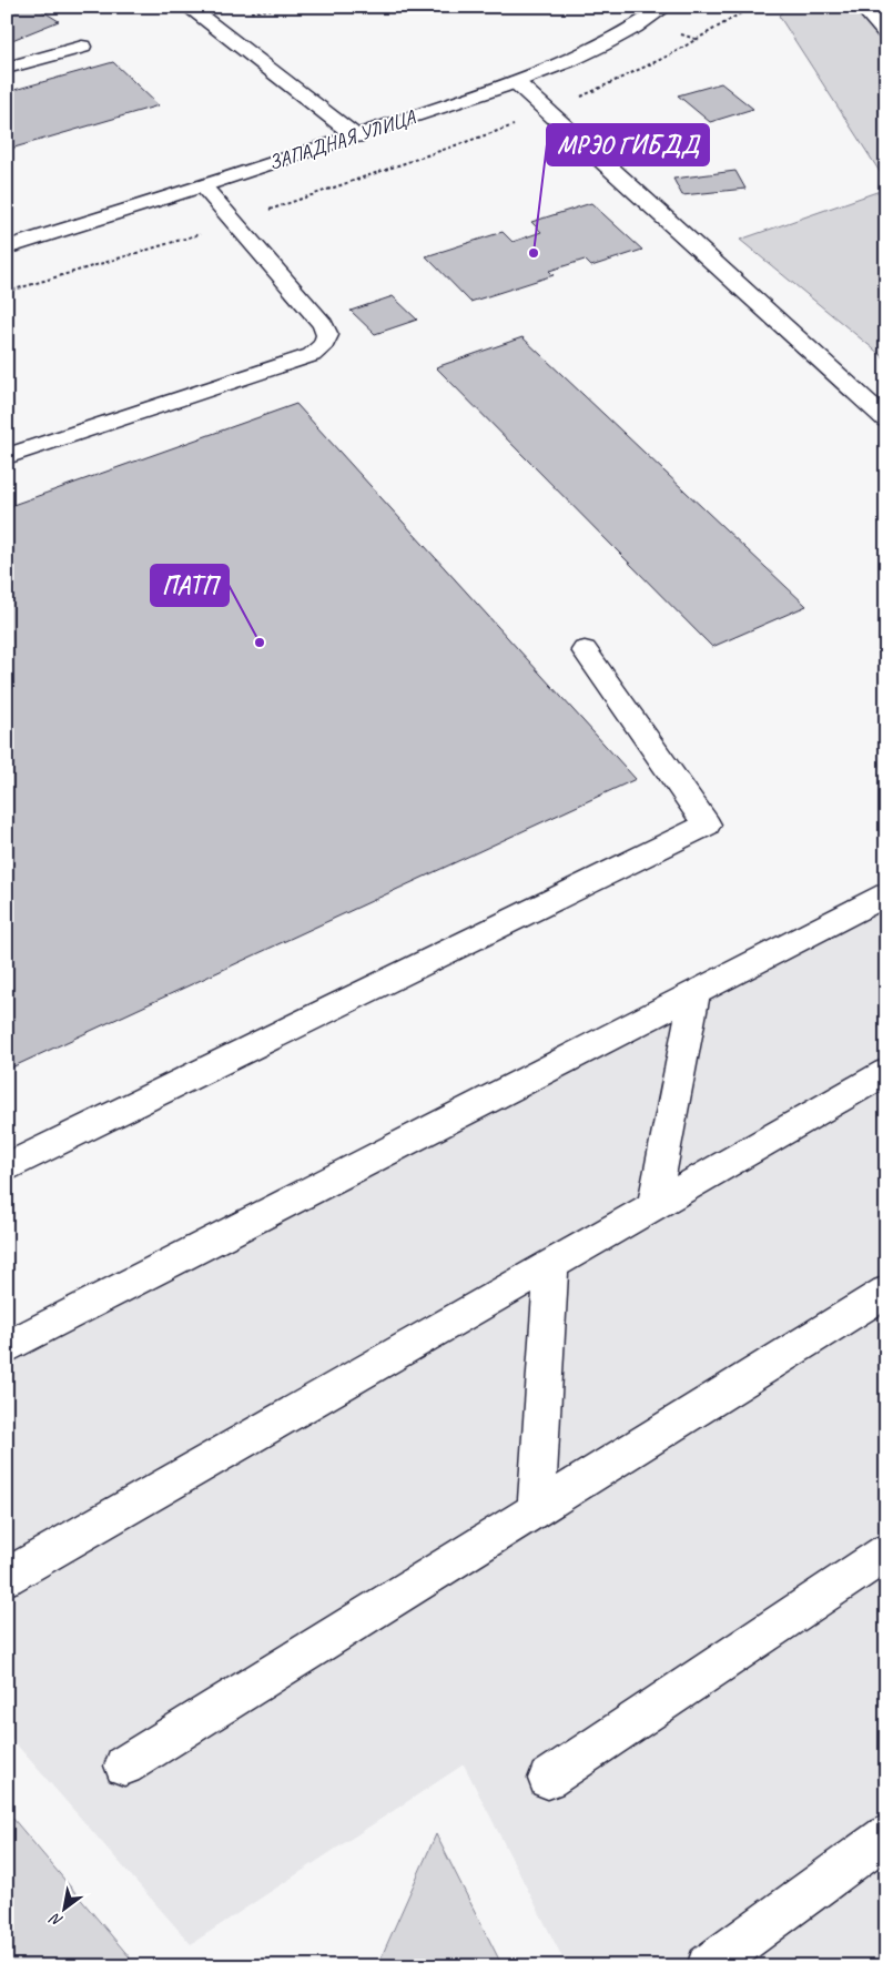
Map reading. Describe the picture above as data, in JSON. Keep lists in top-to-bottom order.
{
  "streets": {
    "street": ["ЗАПАДНАЯ УЛИЦА"]
  },
  "places": ["МРЭО ГИБДД", "ПАТП"],
  "north": "bottom left"
}
